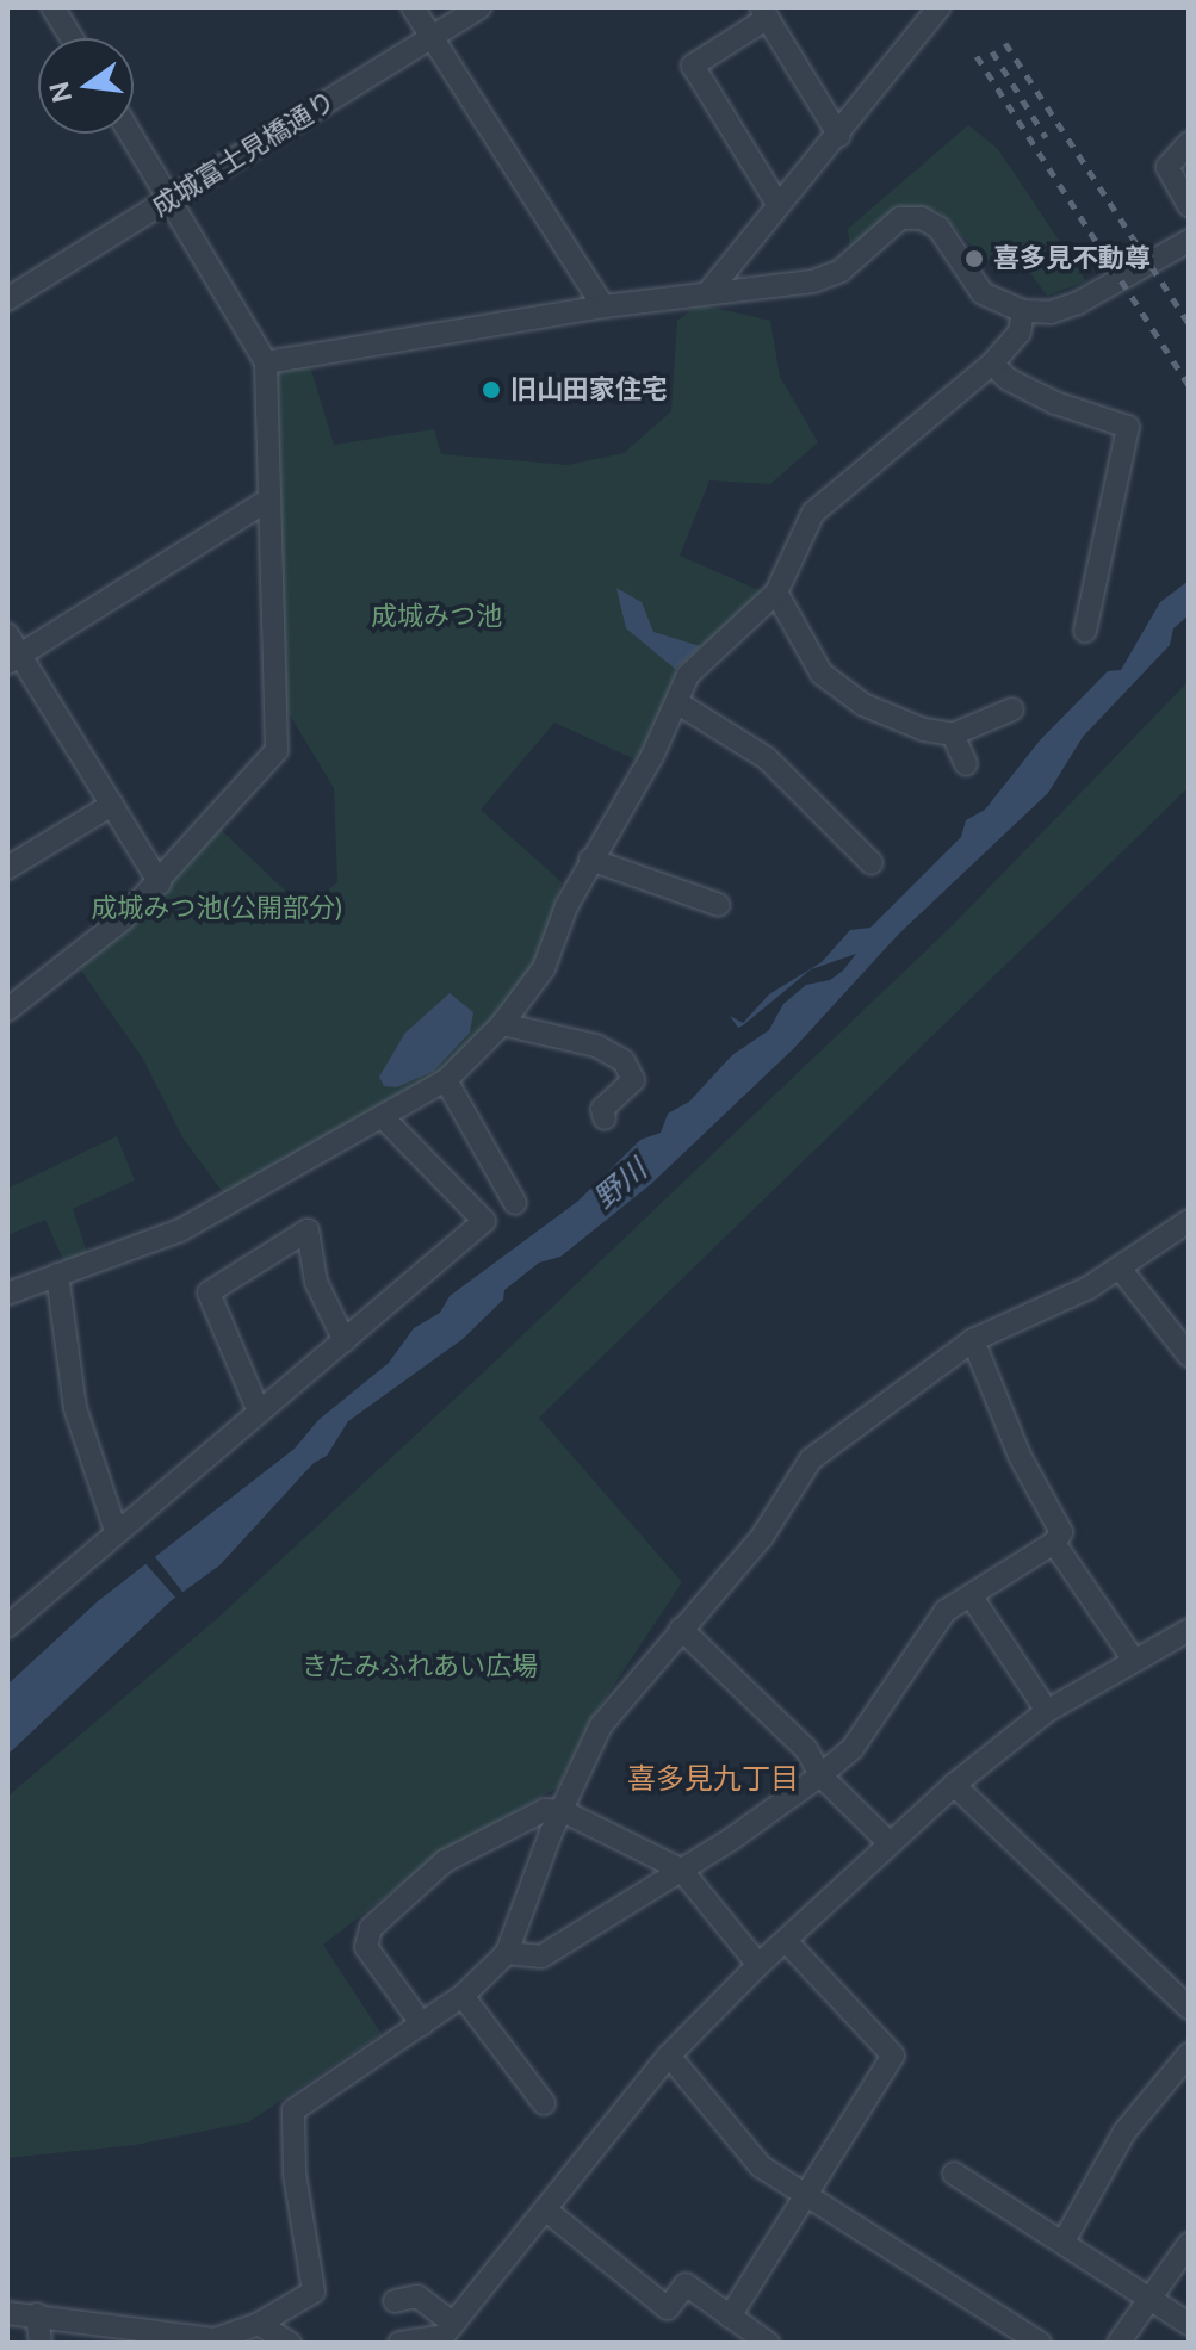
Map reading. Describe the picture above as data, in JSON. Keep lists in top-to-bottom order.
{
  "streets": {
    "street": ["成城富士見橋通り"]
  },
  "districts": ["喜多見九丁目"],
  "water": ["野川"],
  "parks": ["成城みつ池", "成城みつ池(公開部分)", "きたみふれあい広場"],
  "places": ["喜多見不動尊", "旧山田家住宅"],
  "north": "left"
}
